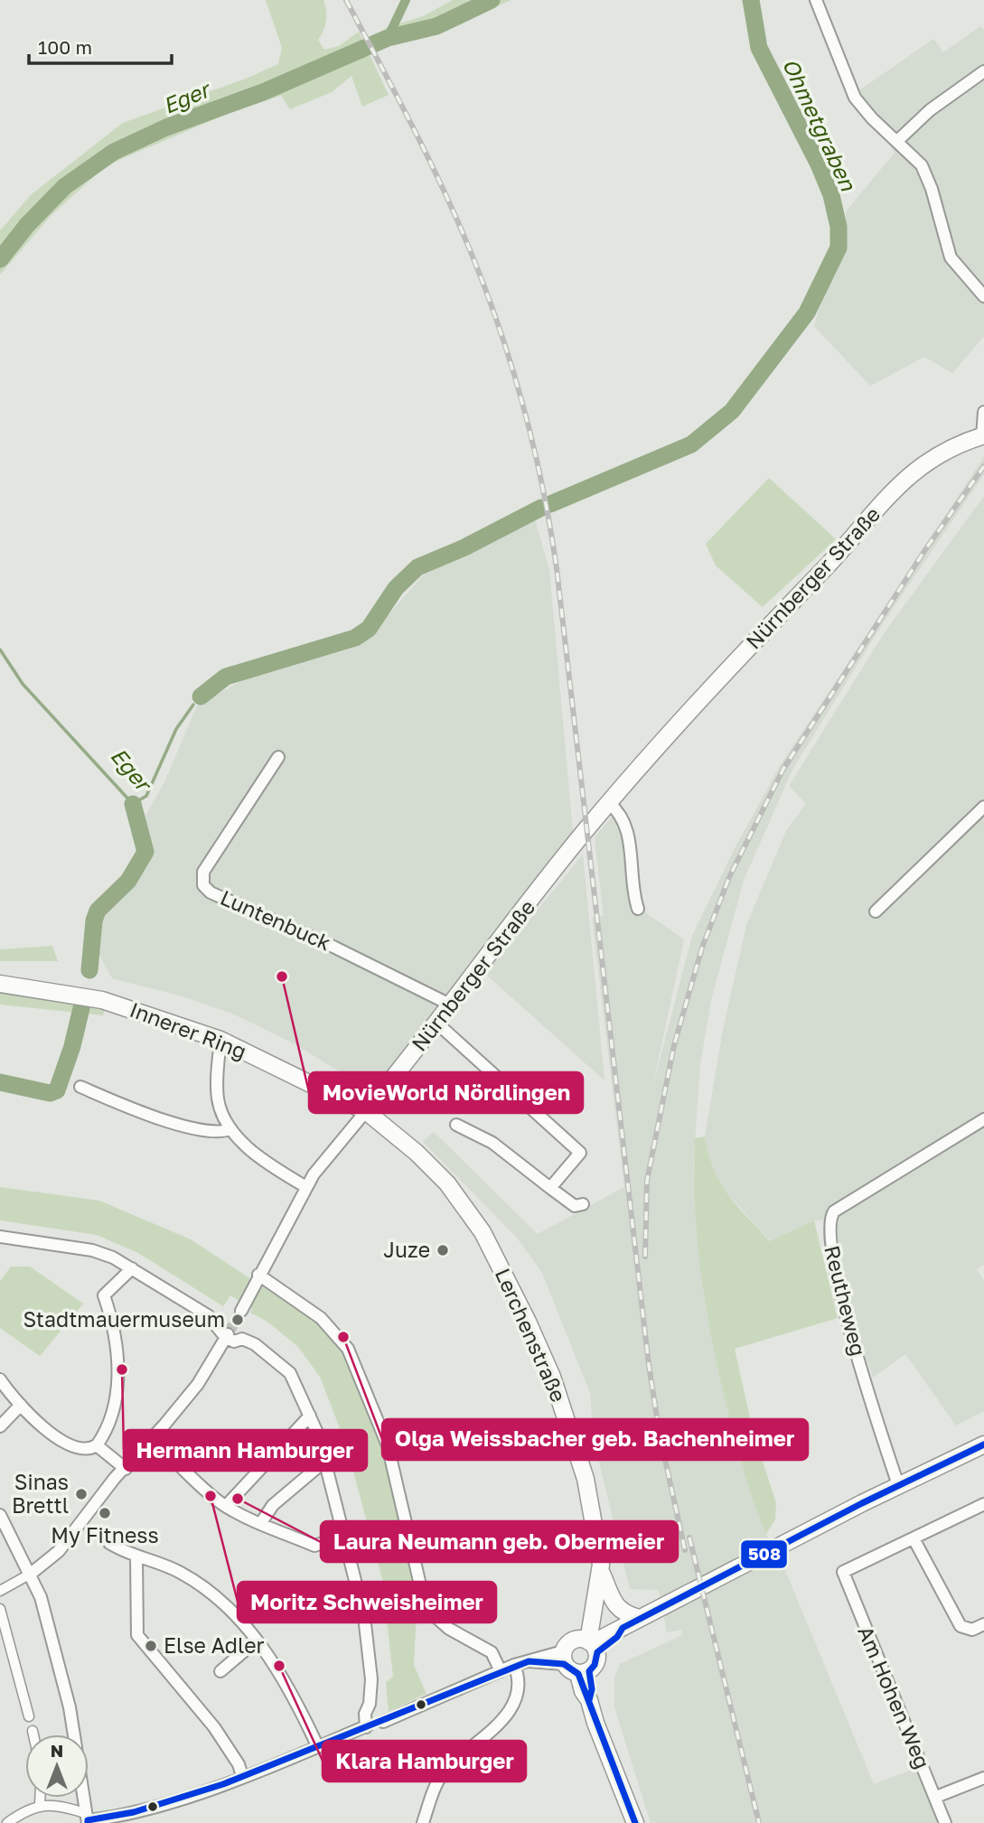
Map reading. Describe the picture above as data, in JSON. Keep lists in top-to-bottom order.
{
  "streets": {
    "main road": ["Nürnberger Straße", "Innerer Ring", "Lerchenstraße"],
    "street": ["Luntenbuck", "Reutheweg", "Am Hohen Weg"]
  },
  "crossings": [
    ["Nürnberger Straße", "Luntenbuck"],
    ["Nürnberger Straße", "Innerer Ring"],
    ["Nürnberger Straße", "Lerchenstraße"],
    ["Innerer Ring", "Lerchenstraße"]
  ],
  "water": ["Eger", "Ohmetgraben"],
  "places": [
    "MovieWorld Nördlingen",
    "Juze",
    "Stadtmauermuseum",
    "Olga Weissbacher geb. Bachenheimer",
    "Hermann Hamburger",
    "Sinas Brettl",
    "Moritz Schweisheimer",
    "Laura Neumann geb. Obermeier",
    "My Fitness",
    "Else Adler",
    "Klara Hamburger"
  ],
  "lines": ["transit line 508"],
  "scale_bar": "100 m",
  "north": "top"
}
